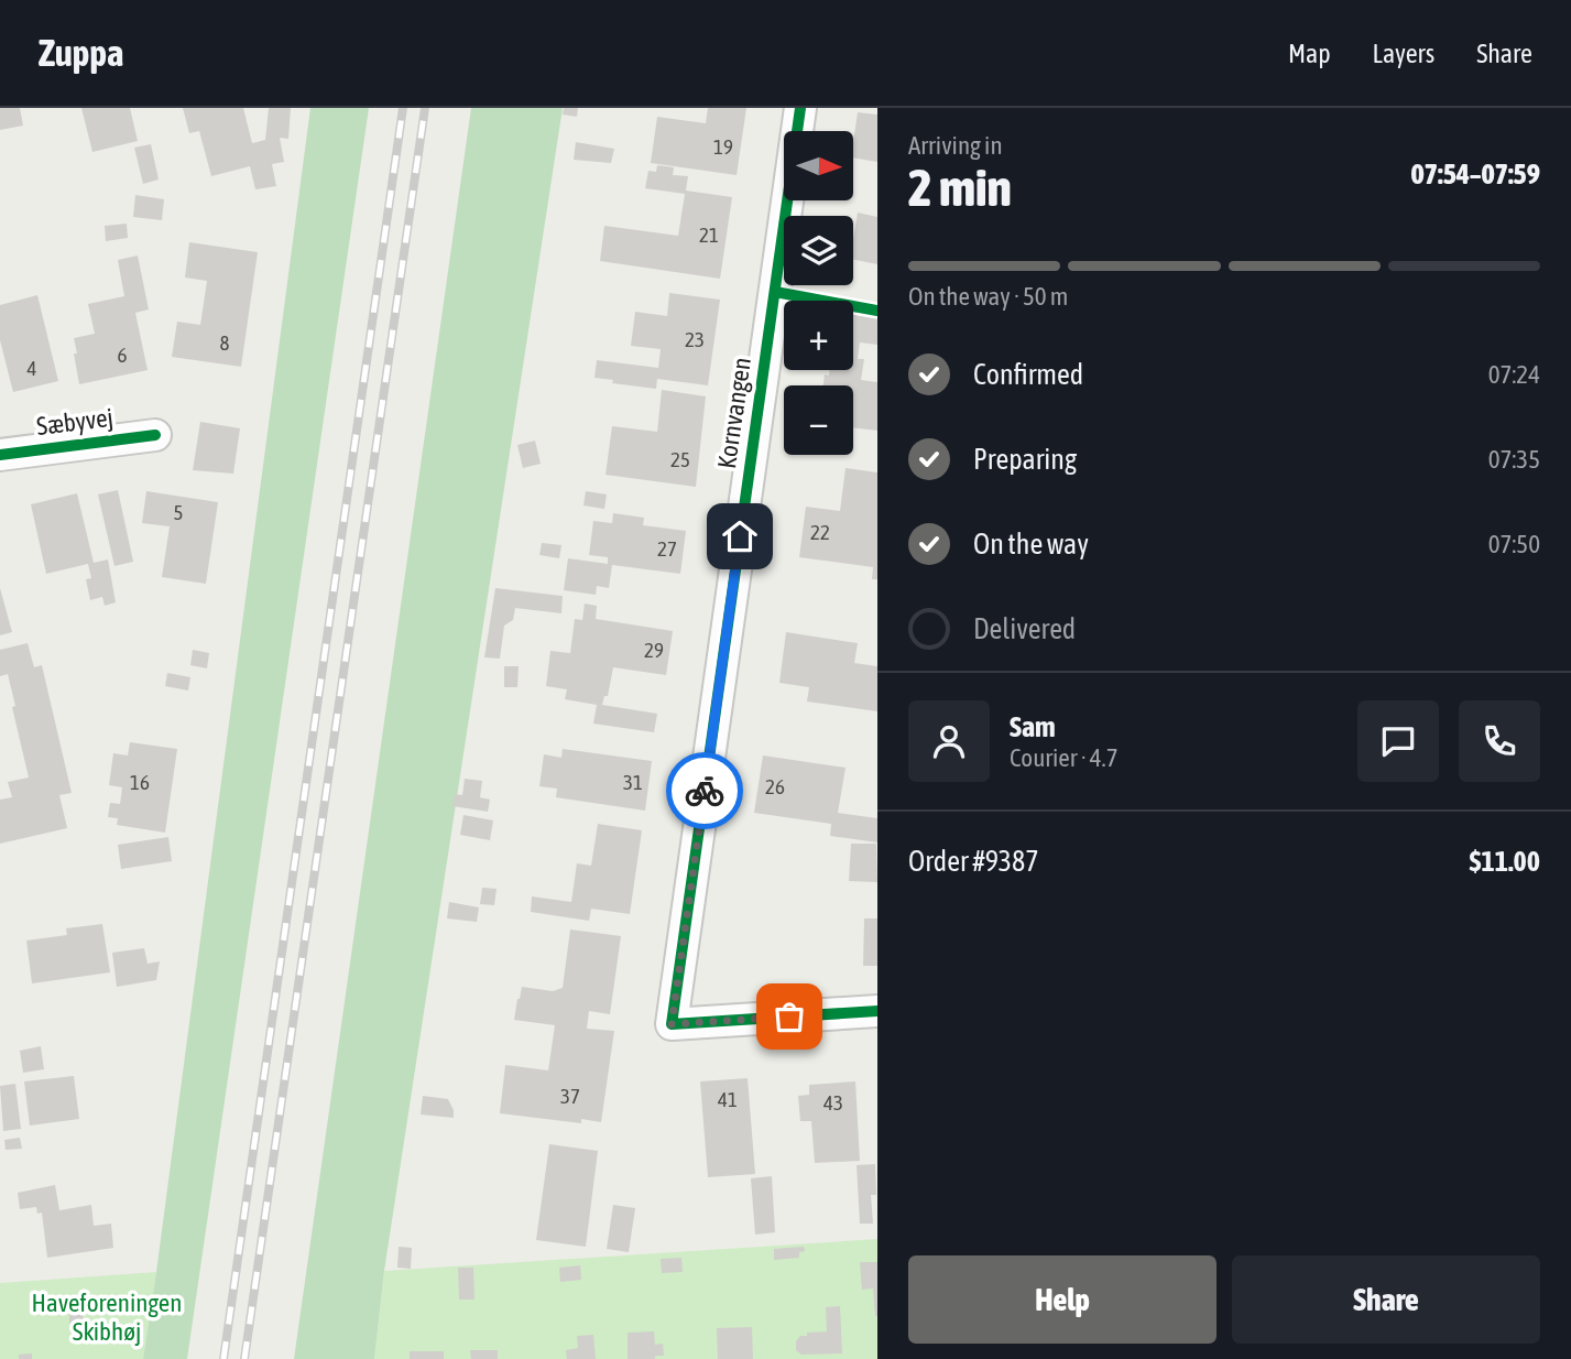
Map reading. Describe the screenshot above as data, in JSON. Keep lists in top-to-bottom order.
{
  "streets": {
    "street": ["Kornvangen", "Sæbyvej"]
  },
  "parks": ["Haveforeningen Skibhøj"],
  "house_numbers": [
    "19",
    "21",
    "23",
    "8",
    "6",
    "4",
    "25",
    "5",
    "22",
    "27",
    "29",
    "16",
    "31",
    "26",
    "37",
    "41",
    "43"
  ],
  "north": "right",
  "page": {
    "header": "Zuppa",
    "nav": ["Map", "Layers", "Share"],
    "heading": ["2 min", "Arriving in", "07:54–07:59"],
    "panel": [
      "Sam",
      "Courier · 4.7",
      "Order #9387",
      "$11.00"
    ],
    "map_buttons": ["+", "−"],
    "bar": "On the way · 50 m",
    "list": [
      ["Confirmed", "07:24"],
      ["Preparing", "07:35"],
      ["On the way", "07:50"],
      "Delivered"
    ],
    "buttons": ["Help", "Share"]
  }
}
